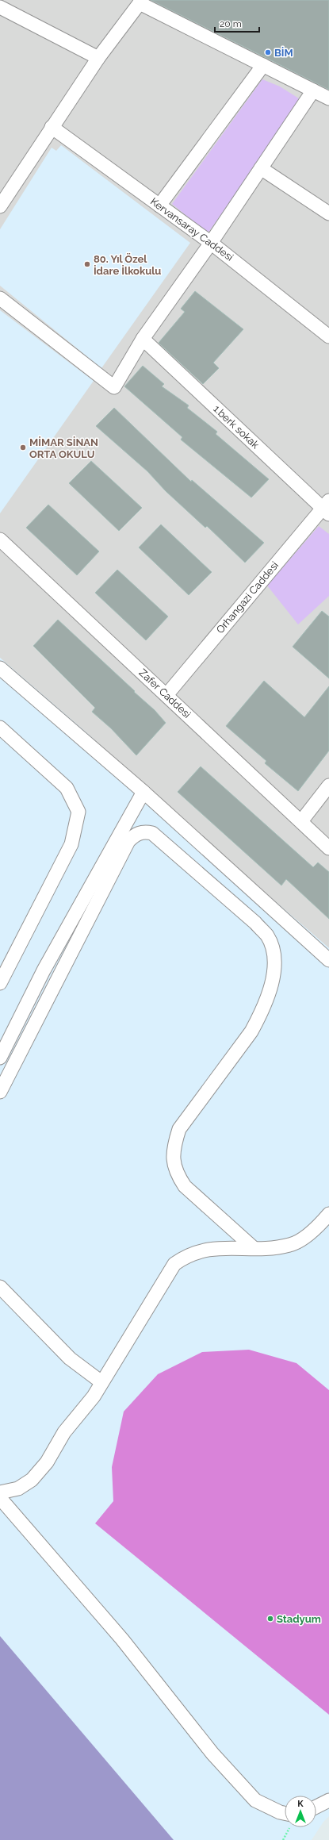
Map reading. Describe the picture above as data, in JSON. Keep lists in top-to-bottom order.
{
  "streets": {
    "street": [
      "Kervansaray Caddesi",
      "1.berk sokak",
      "Orhangazi Caddesi",
      "Zafer Caddesi"
    ]
  },
  "crossings": [
    ["1.berk sokak", "Orhangazi Caddesi"],
    ["Orhangazi Caddesi", "Zafer Caddesi"]
  ],
  "places": [
    "BİM",
    "80. Yıl Özel İdare İlkokulu",
    "MİMAR SİNAN ORTA OKULU",
    "Stadyum"
  ],
  "scale_bar": "20 m",
  "north": "top"
}
